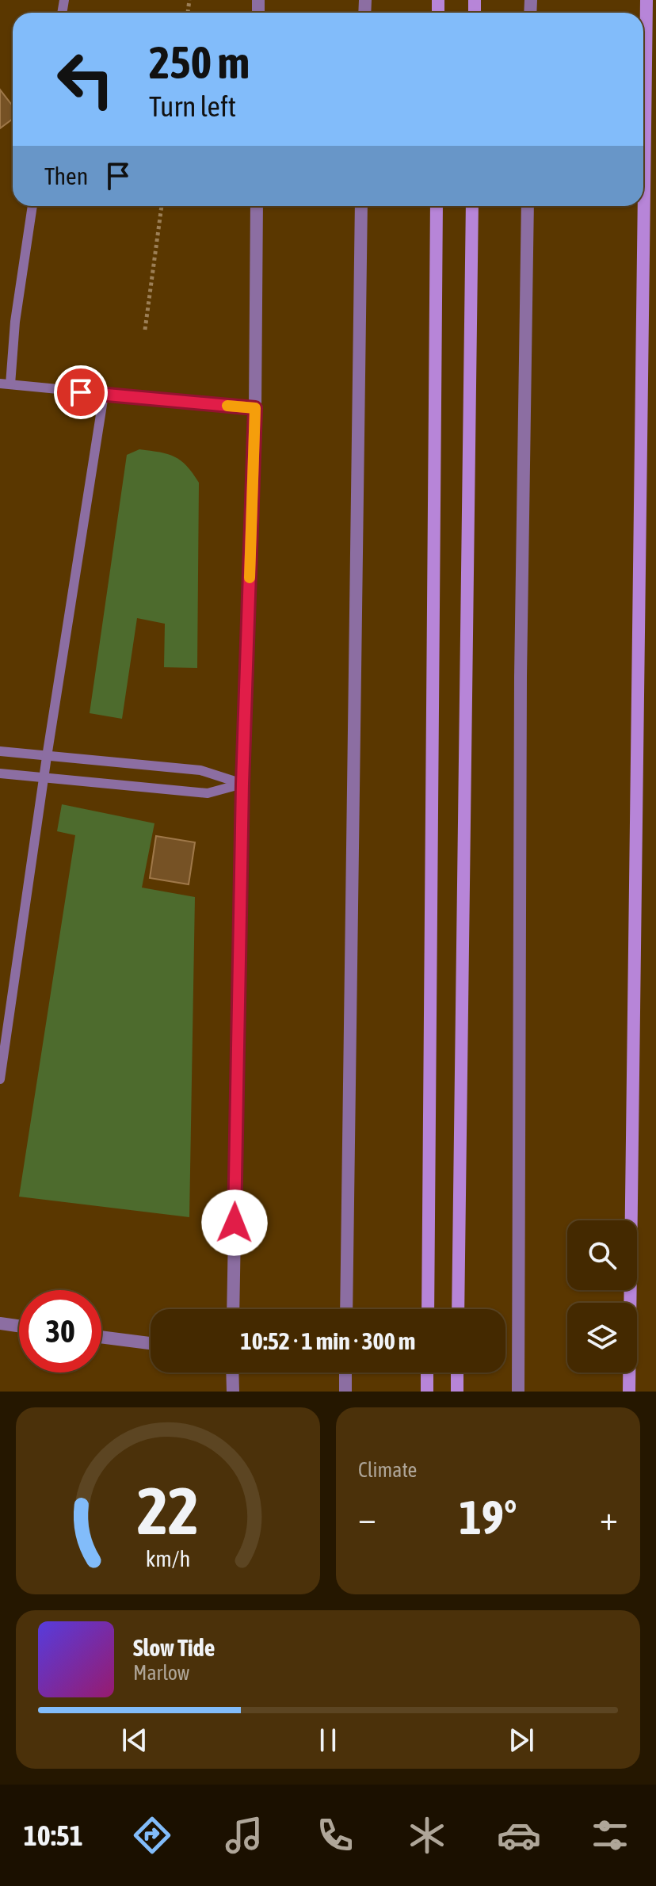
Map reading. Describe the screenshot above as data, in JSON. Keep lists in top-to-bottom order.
{
  "page": {
    "turn": ["250 m", "Turn left"],
    "then": "Then",
    "limit": "30",
    "trip": "10:52 · 1 min · 300 m",
    "tile": "Climate",
    "heat": ["−", "19°", "+"],
    "song": ["Slow Tide", "Marlow"],
    "tabs": "10:51",
    "gauge": ["22", "km/h"]
  }
}
